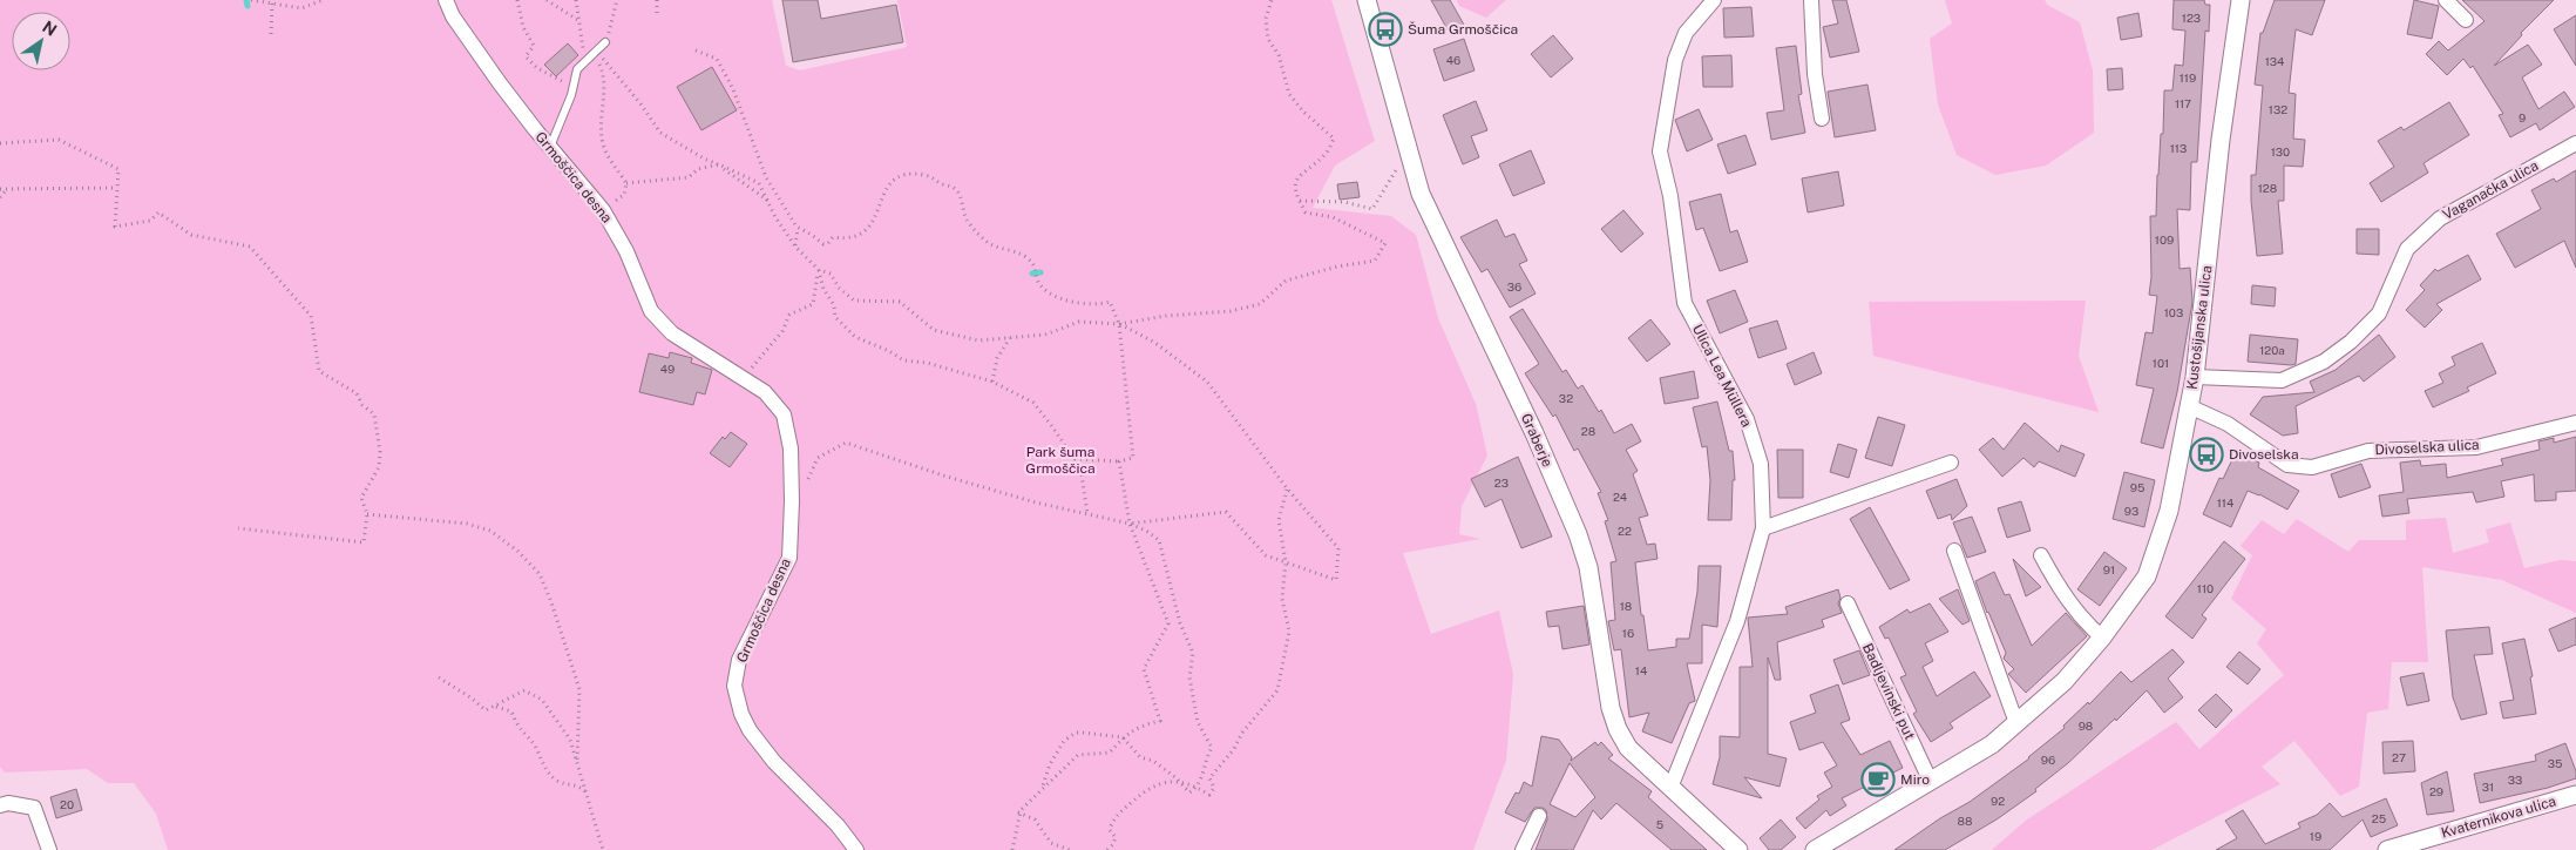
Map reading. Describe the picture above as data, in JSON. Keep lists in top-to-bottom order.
{
  "streets": {
    "street": [
      "Grmoščica desna",
      "Vaganačka ulica",
      "Kustošijanska ulica",
      "Ulica Lea Müllera",
      "Graberje",
      "Divoselska ulica",
      "Badljevinski put",
      "Kvaternikova ulica"
    ]
  },
  "crossings": [
    ["Vaganačka ulica", "Kustošijanska ulica"],
    ["Kustošijanska ulica", "Divoselska ulica"],
    ["Kustošijanska ulica", "Badljevinski put"],
    ["Ulica Lea Müllera", "Graberje"]
  ],
  "parks": ["Park šuma Grmoščica"],
  "places": {
    "bus stop": ["Šuma Grmoščica", "Divoselska"],
    "cafe": ["Miro"]
  },
  "house_numbers": [
    "123",
    "46",
    "134",
    "119",
    "117",
    "132",
    "9",
    "113",
    "130",
    "128",
    "109",
    "36",
    "103",
    "120a",
    "101",
    "49",
    "32",
    "28",
    "23",
    "95",
    "24",
    "114",
    "93",
    "22",
    "91",
    "110",
    "18",
    "16",
    "14",
    "98",
    "27",
    "96",
    "35",
    "33",
    "31",
    "29",
    "92",
    "20",
    "25",
    "88",
    "5",
    "19"
  ],
  "north": "top right"
}
